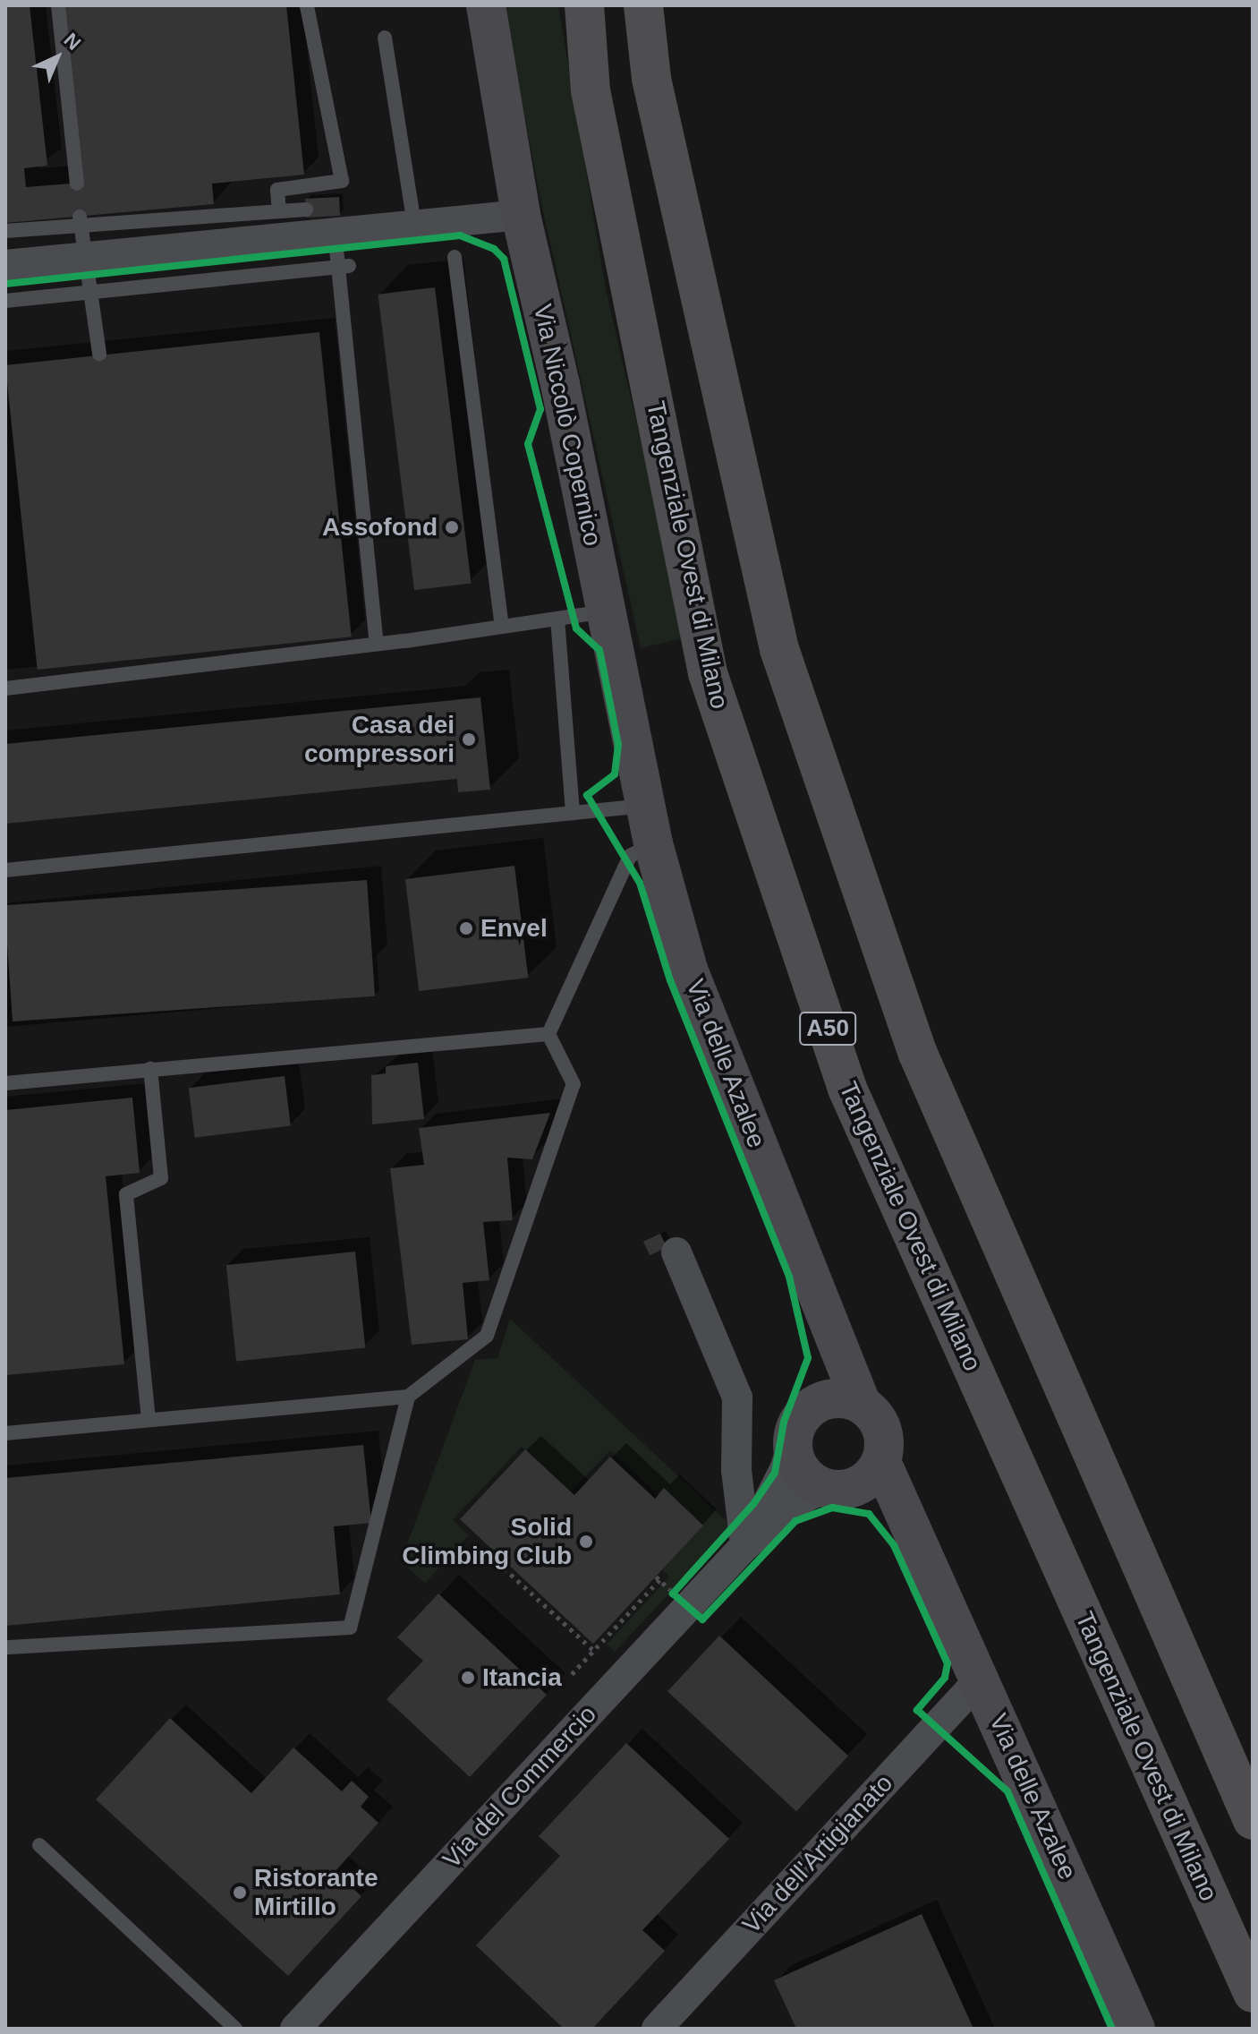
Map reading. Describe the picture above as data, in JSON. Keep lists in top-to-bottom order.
{
  "streets": {
    "highway": ["Tangenziale Ovest di Milano", "A50"],
    "street": [
      "Via Niccolò Copernico",
      "Via delle Azalee",
      "Via del Commercio",
      "Via dell'Artigianato"
    ]
  },
  "crossings": [
    ["Via Niccolò Copernico", "Via delle Azalee"],
    ["Via delle Azalee", "Via del Commercio"],
    ["Via delle Azalee", "Via dell'Artigianato"]
  ],
  "places": [
    "Assofond",
    "Casa dei compressori",
    "Envel",
    "Solid Climbing Club",
    "Itancia",
    "Ristorante Mirtillo"
  ],
  "north": "top right"
}
